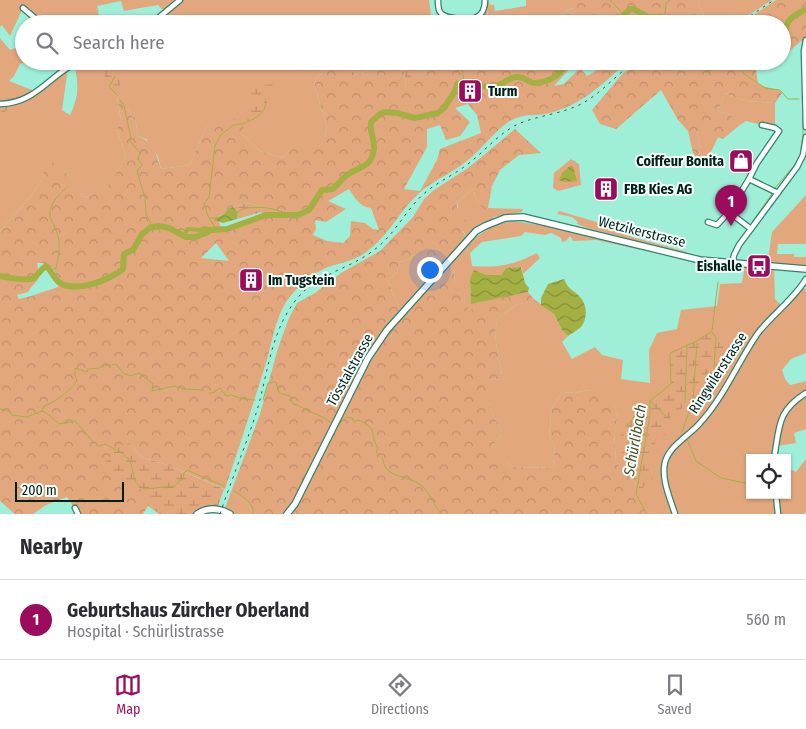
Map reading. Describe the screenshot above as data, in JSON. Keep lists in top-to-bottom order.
{
  "streets": {
    "main road": ["Wetzikerstrasse", "Tösstalstrasse"],
    "street": ["Ringwilerstrasse"]
  },
  "crossings": [
    ["Wetzikerstrasse", "Tösstalstrasse"]
  ],
  "water": ["Schürlibach"],
  "places": {
    "building": ["Turm", "FBB Kies AG", "Im Tugstein"],
    "shop": ["Coiffeur Bonita"],
    "bus stop": ["Eishalle"]
  },
  "scale_bar": "200 m",
  "page": {
    "search": "Search here",
    "pins": "1",
    "scale": "200 m",
    "heading": "Nearby",
    "list": [
      {
        "mark": "1",
        "name": "Geburtshaus Zürcher Oberland",
        "note": "Hospital · Schürlistrasse",
        "value": "560 m"
      }
    ],
    "nav": ["Map", "Directions", "Saved"]
  }
}
